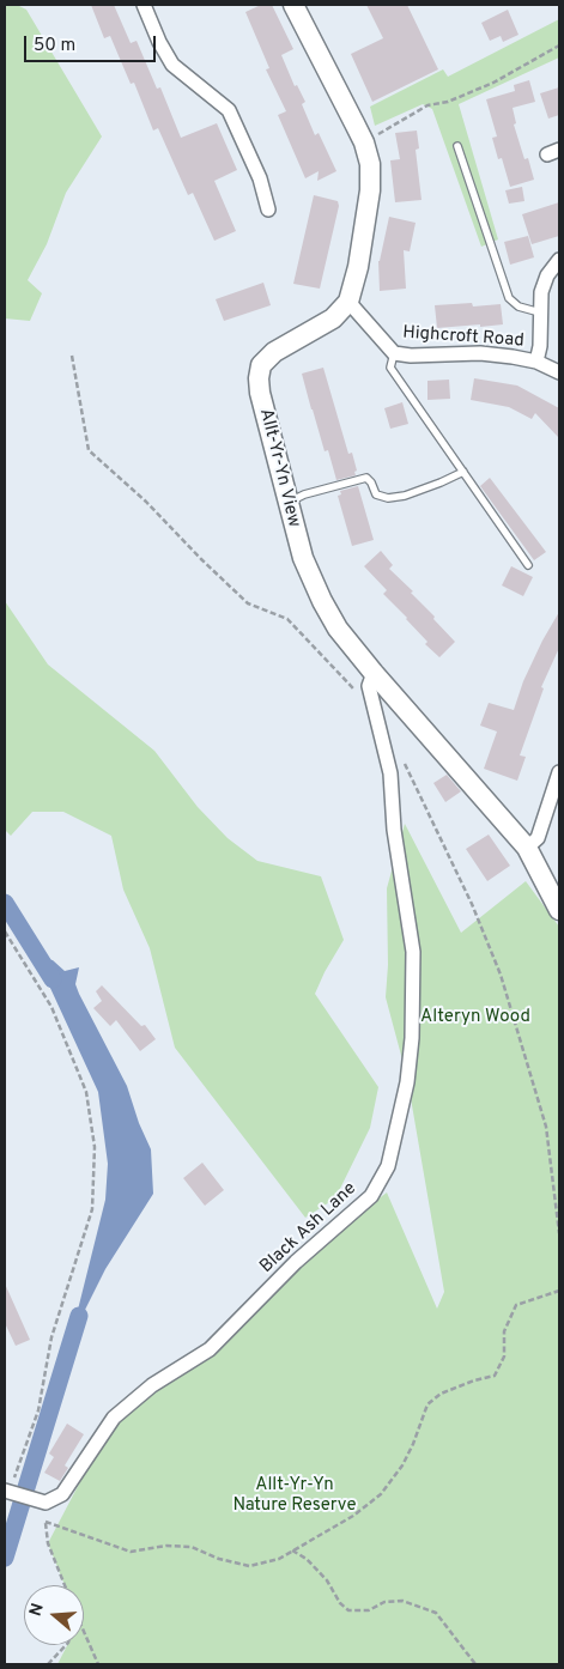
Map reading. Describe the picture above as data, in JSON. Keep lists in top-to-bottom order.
{
  "streets": {
    "street": ["Highcroft Road", "Allt-Yr-Yn View", "Black Ash Lane"]
  },
  "crossings": [
    ["Highcroft Road", "Allt-Yr-Yn View"],
    ["Allt-Yr-Yn View", "Black Ash Lane"]
  ],
  "parks": ["Alteryn Wood", "Allt-Yr-Yn Nature Reserve"],
  "scale_bar": "50 m",
  "north": "left"
}
